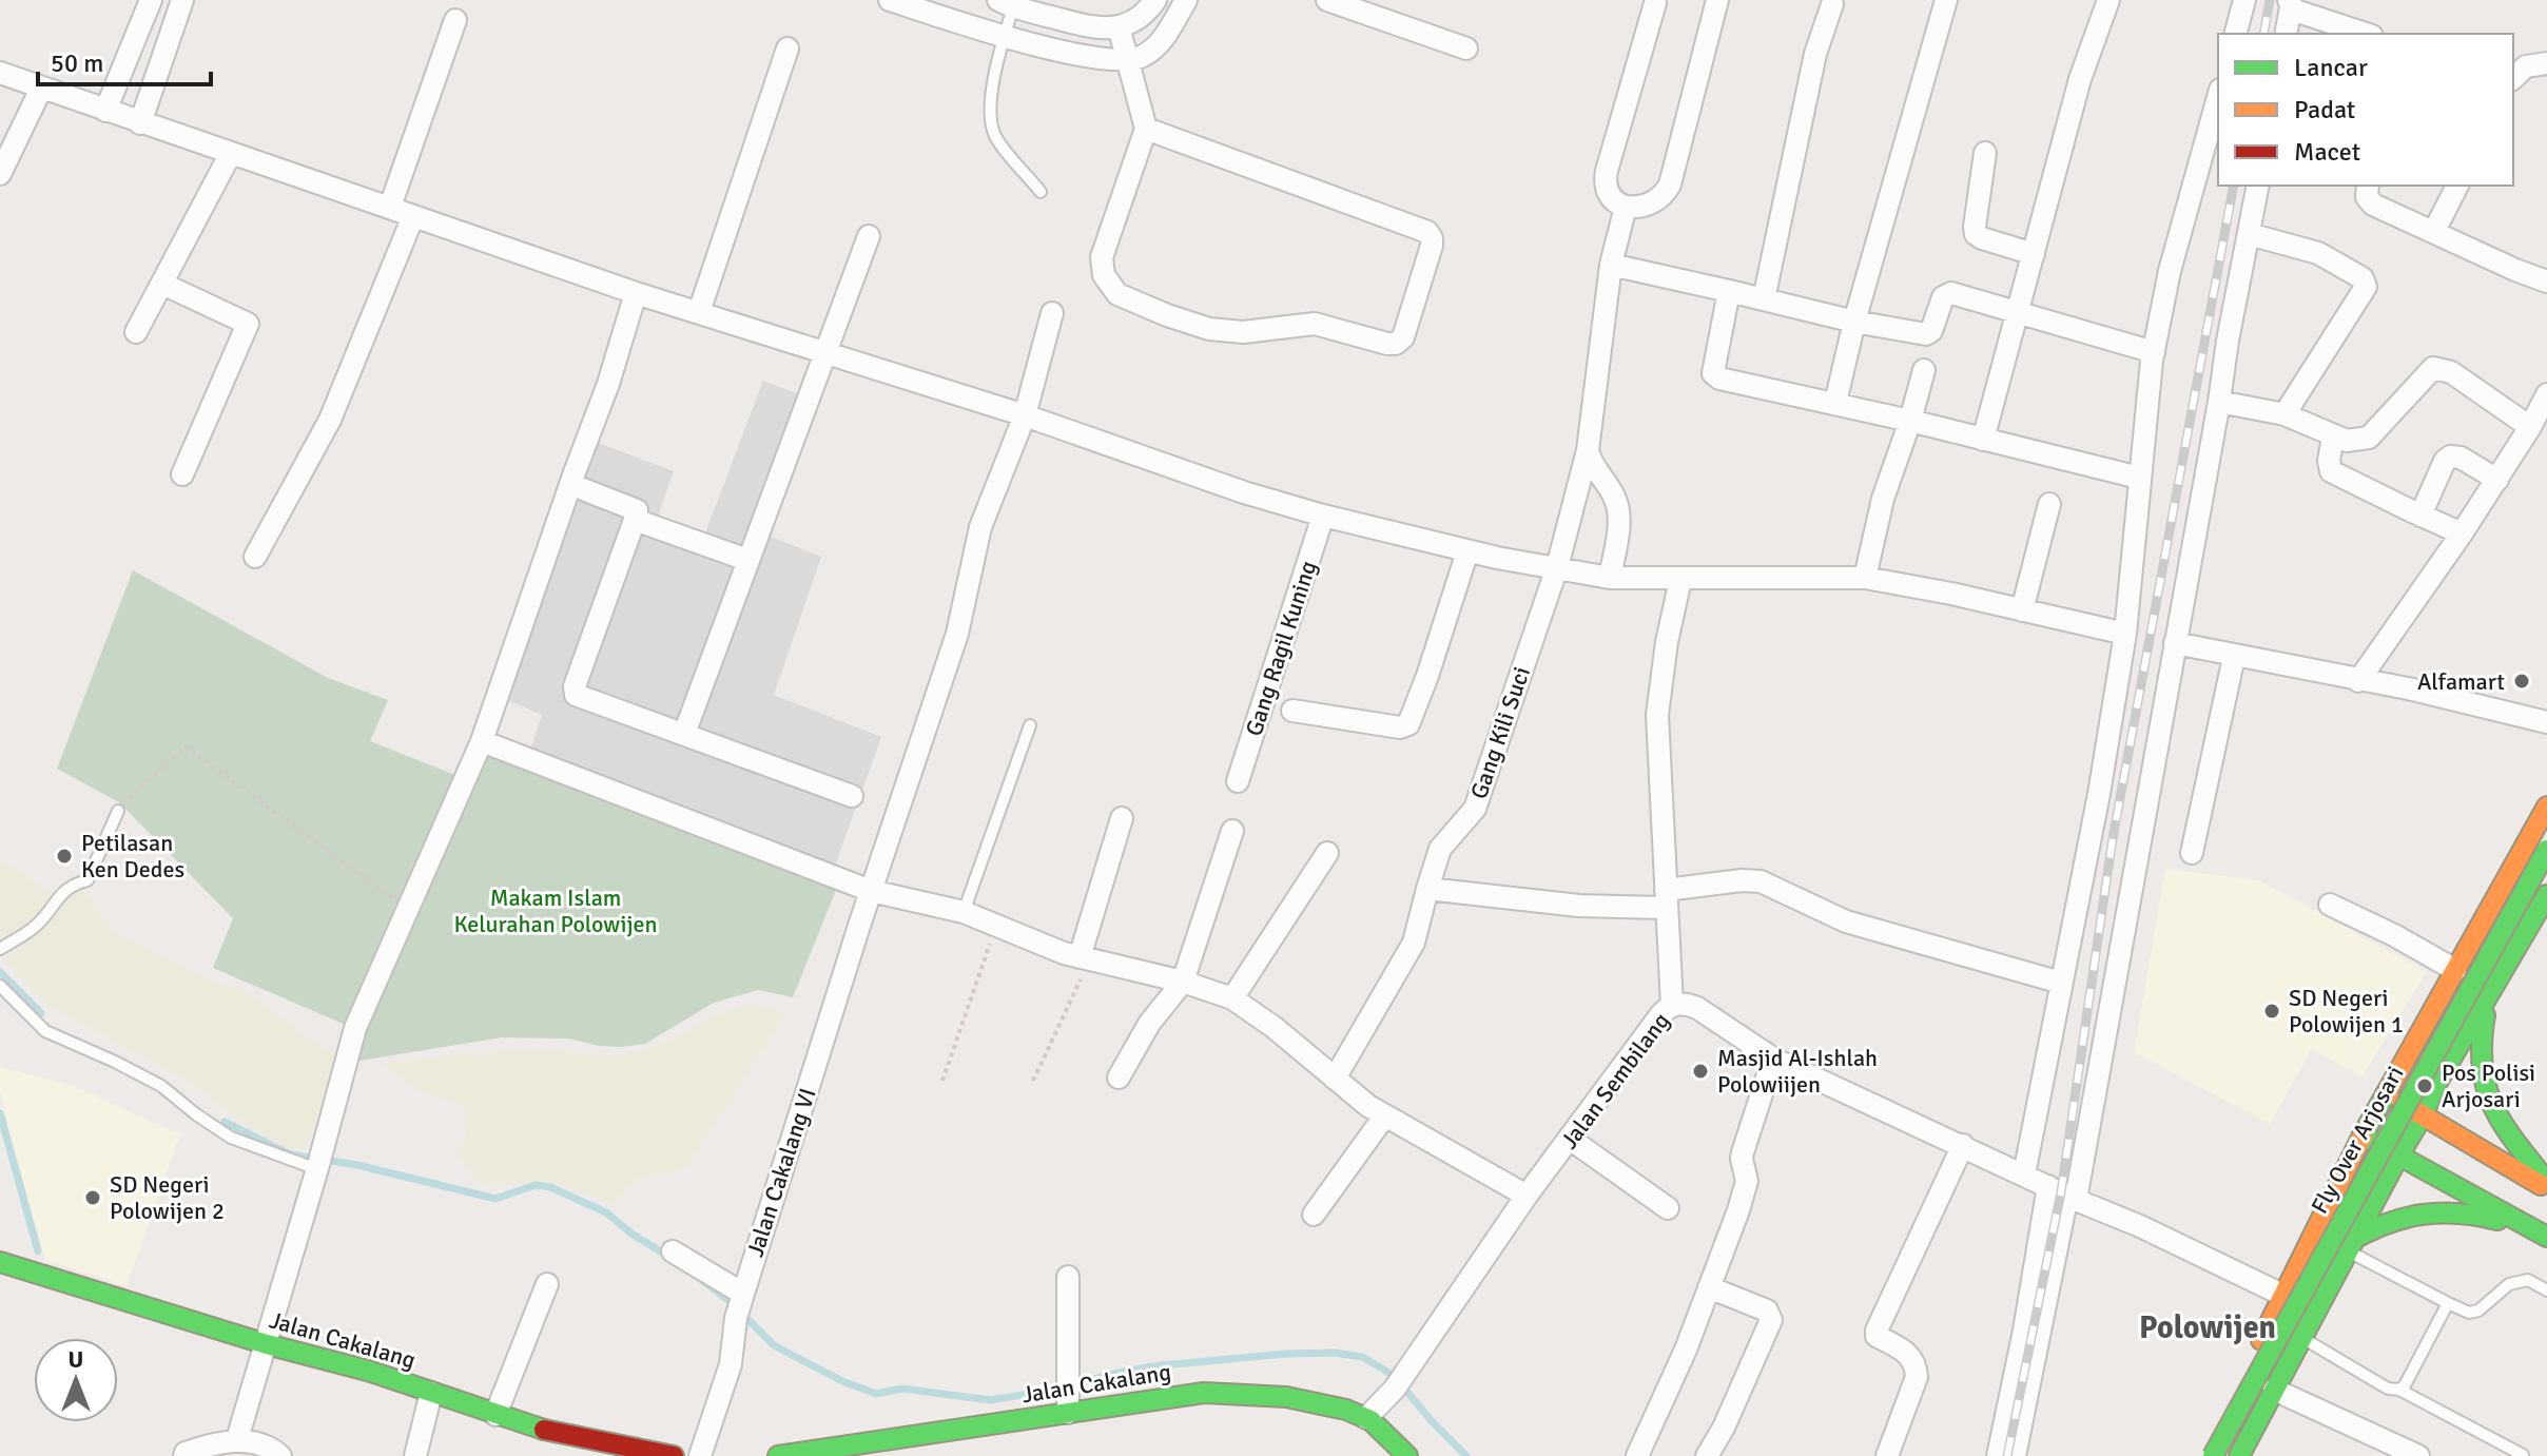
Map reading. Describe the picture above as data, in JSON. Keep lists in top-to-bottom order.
{
  "streets": {
    "main road": ["Fly Over Arjosari", "Jalan Cakalang"],
    "street": [
      "Gang Ragil Kuning",
      "Gang Kili Suci",
      "Jalan Sembilang",
      "Jalan Cakalang VI"
    ]
  },
  "crossings": [
    ["Jalan Sembilang", "Jalan Cakalang"]
  ],
  "districts": ["Polowijen"],
  "parks": ["Makam Islam Kelurahan Polowijen"],
  "places": [
    "Alfamart",
    "Petilasan Ken Dedes",
    "SD Negeri Polowijen 1",
    "Masjid Al-Ishlah Polowiijen",
    "Pos Polisi Arjosari",
    "SD Negeri Polowijen 2"
  ],
  "legend": ["Lancar", "Padat", "Macet"],
  "scale_bar": "50 m",
  "north": "top"
}
